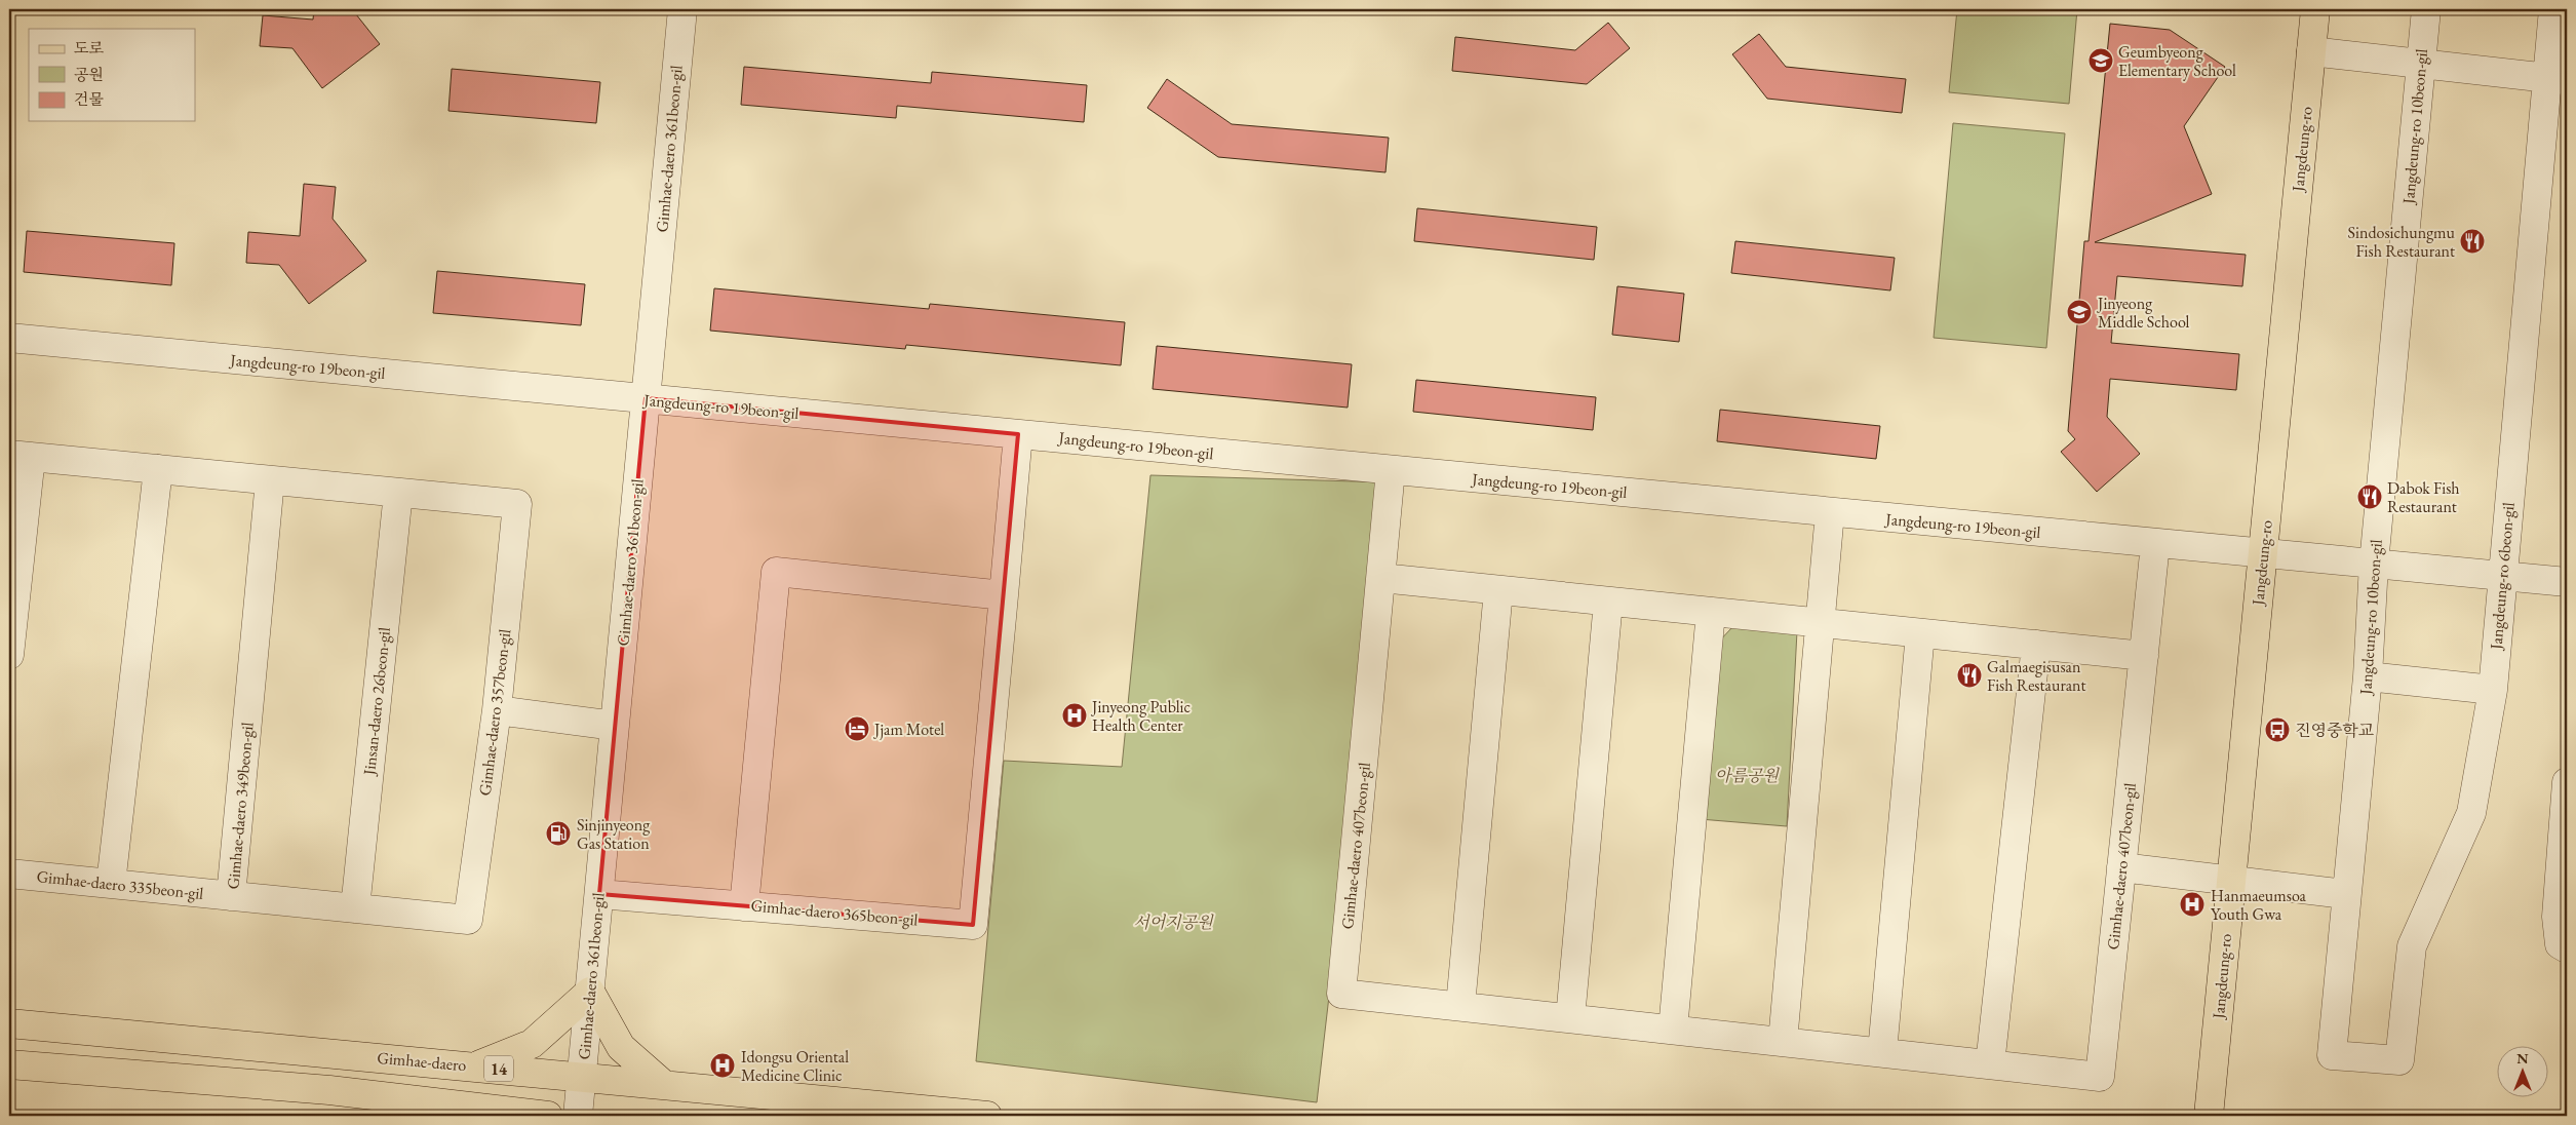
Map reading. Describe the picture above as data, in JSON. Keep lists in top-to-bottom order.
{
  "streets": {
    "main road": ["Jangdeung-ro", "Gimhae-daero", "14"],
    "street": [
      "Jangdeung-ro 10beon-gil",
      "Gimhae-daero 361beon-gil",
      "Jangdeung-ro 19beon-gil",
      "Jangdeung-ro 6beon-gil",
      "Jinsan-daero 26beon-gil",
      "Gimhae-daero 357beon-gil",
      "Gimhae-daero 349beon-gil",
      "Gimhae-daero 407beon-gil",
      "Gimhae-daero 335beon-gil",
      "Gimhae-daero 365beon-gil"
    ]
  },
  "crossings": [
    ["Jangdeung-ro 10beon-gil", "Jangdeung-ro 19beon-gil"],
    ["Jangdeung-ro 10beon-gil", "Jangdeung-ro 6beon-gil"],
    ["Gimhae-daero 361beon-gil", "Jangdeung-ro 19beon-gil"],
    ["Gimhae-daero 361beon-gil", "Gimhae-daero"],
    ["Jangdeung-ro", "Jangdeung-ro 19beon-gil"],
    ["Jangdeung-ro 19beon-gil", "Jangdeung-ro 6beon-gil"],
    ["Jangdeung-ro 19beon-gil", "Gimhae-daero 407beon-gil"],
    ["Jangdeung-ro 19beon-gil", "Gimhae-daero 365beon-gil"],
    ["Jinsan-daero 26beon-gil", "Gimhae-daero 357beon-gil"],
    ["Jinsan-daero 26beon-gil", "Gimhae-daero 349beon-gil"],
    ["Gimhae-daero 357beon-gil", "Gimhae-daero 349beon-gil"],
    ["Gimhae-daero 349beon-gil", "Gimhae-daero 335beon-gil"]
  ],
  "parks": ["아름공원", "서어지공원"],
  "places": {
    "school or university": ["Geumbyeong Elementary School", "Jinyeong Middle School"],
    "restaurant": ["Sindosichungmu Fish Restaurant", "Dabok Fish Restaurant", "Galmaegisusan Fish Restaurant"],
    "hospital": ["Jinyeong Public Health Center", "Hanmaeumsoa Youth Gwa", "Idongsu Oriental Medicine Clinic"],
    "hotel": ["Jjam Motel"],
    "bus stop": ["진영중학교"],
    "fuel station": ["Sinjinyeong Gas Station"]
  },
  "legend": ["도로", "공원", "건물"],
  "north": "top"
}
